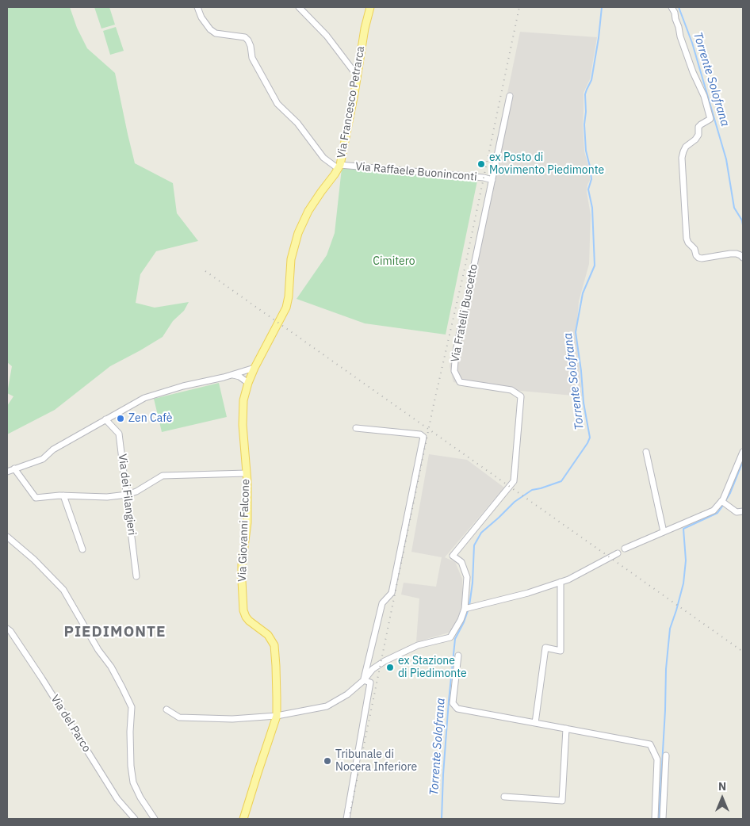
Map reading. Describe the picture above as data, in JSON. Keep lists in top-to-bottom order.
{
  "streets": {
    "main road": ["Via Francesco Petrarca", "Via Giovanni Falcone"],
    "street": [
      "Via Raffaele Buoninconti",
      "Via Fratelli Buscetto",
      "Via dei Filangieri",
      "Via del Parco"
    ]
  },
  "crossings": [
    ["Via Francesco Petrarca", "Via Raffaele Buoninconti"],
    ["Via Francesco Petrarca", "Via Giovanni Falcone"],
    ["Via Raffaele Buoninconti", "Via Fratelli Buscetto"]
  ],
  "districts": ["PIEDIMONTE"],
  "water": ["Torrente Solofrana"],
  "parks": ["Cimitero"],
  "places": [
    "ex Posto di Movimento Piedimonte",
    "Zen Cafè",
    "ex Stazione di Piedimonte",
    "Tribunale di Nocera Inferiore"
  ],
  "north": "top"
}
